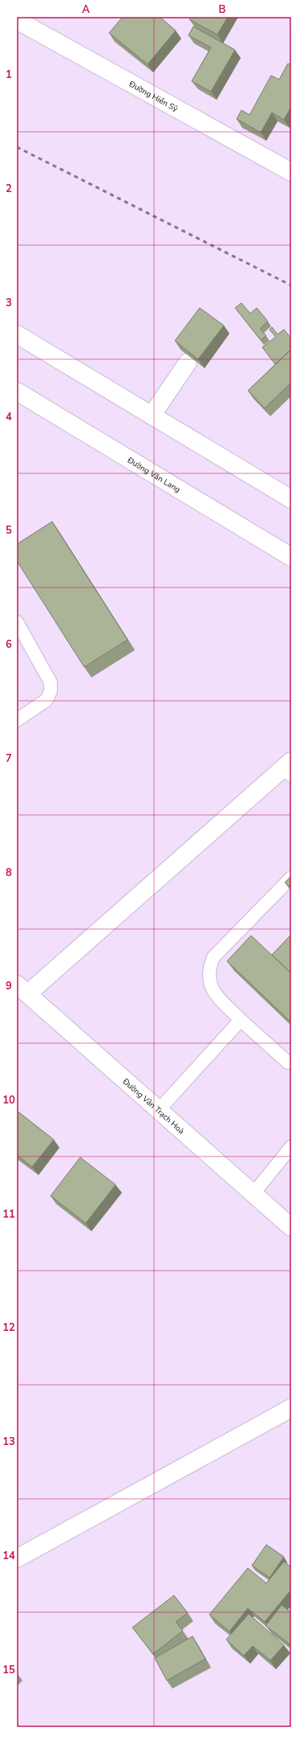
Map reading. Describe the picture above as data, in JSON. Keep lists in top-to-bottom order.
{
  "streets": {
    "street": ["Đường Hiền Sỹ", "Đường Văn Lang", "Đường Vân Trạch Hoà"]
  },
  "grid": {
    "columns": ["A", "B"],
    "rows": [
      "1",
      "2",
      "3",
      "4",
      "5",
      "6",
      "7",
      "8",
      "9",
      "10",
      "11",
      "12",
      "13",
      "14",
      "15"
    ]
  }
}
